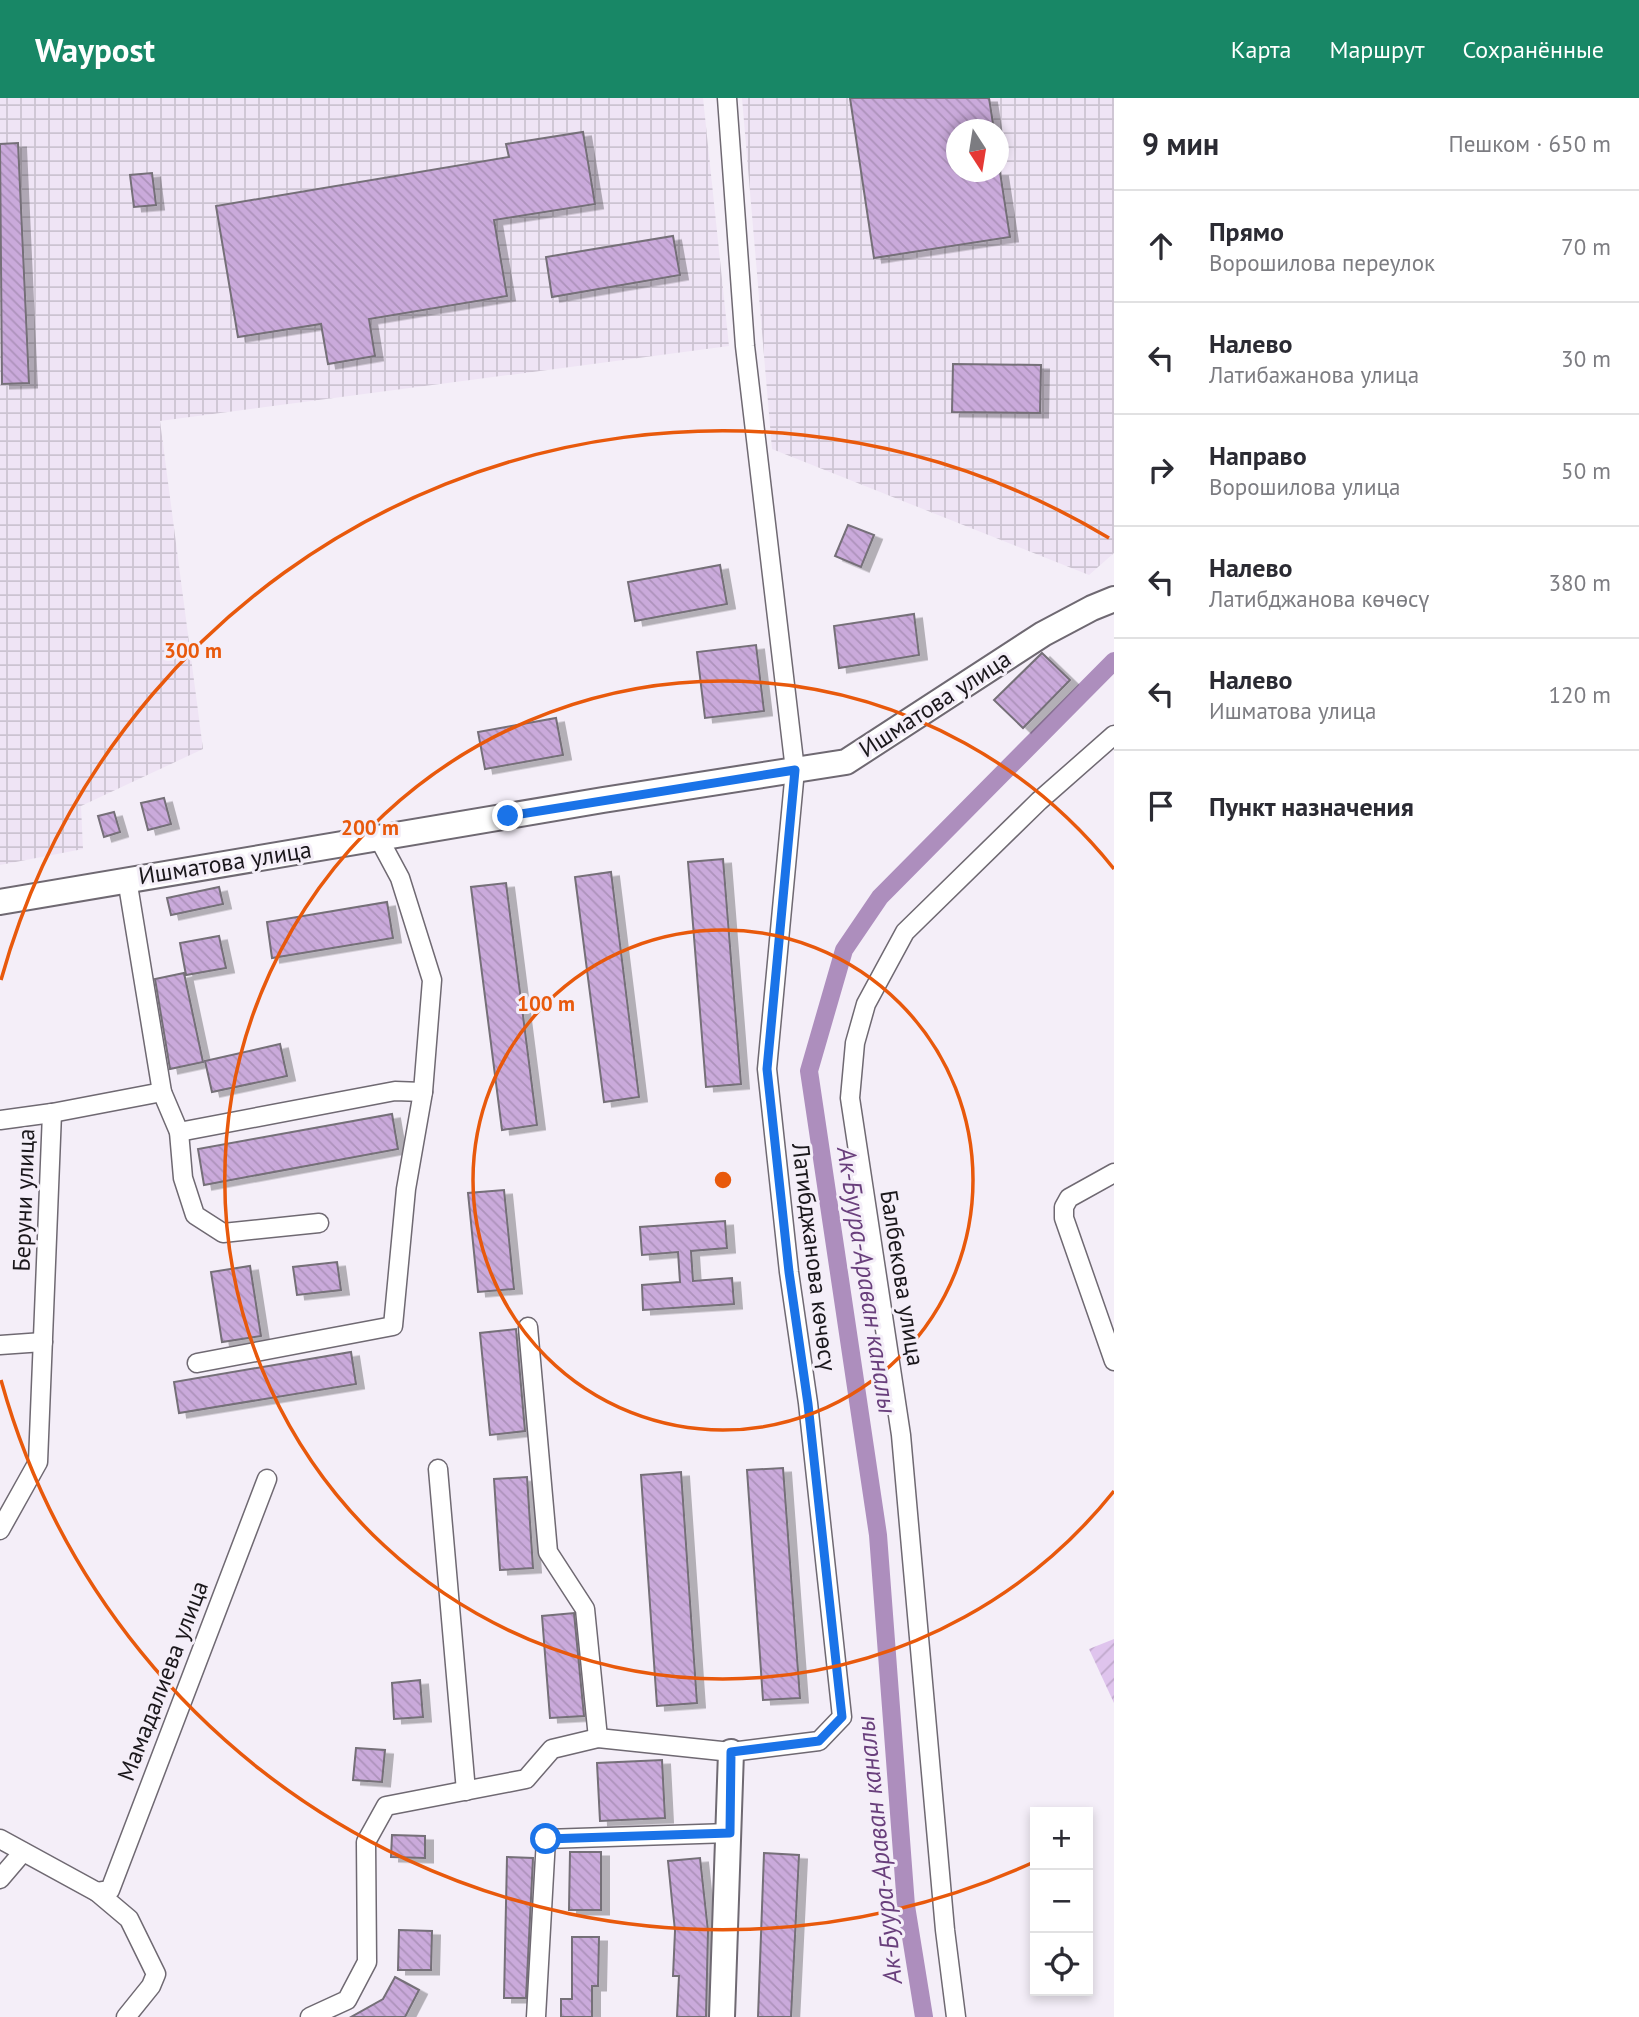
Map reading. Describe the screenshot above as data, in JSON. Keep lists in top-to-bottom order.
{
  "streets": {
    "main road": ["Ишматова улица"],
    "street": [
      "Беруни улица",
      "Латибджанова көчөсү",
      "Балбекова улица",
      "Мамадалиева улица"
    ]
  },
  "crossings": [
    ["Ишматова улица", "Латибджанова көчөсү"]
  ],
  "water": ["Ак-Буура-Араван каналы"],
  "north": "bottom",
  "page": {
    "header": "Waypost",
    "nav": ["Карта", "Маршрут", "Сохранённые"],
    "heading": ["9 мин", "Пешком · 650 m"],
    "list": [
      ["Прямо", "Ворошилова переулок", "70 m"],
      ["Налево", "Латибажанова улица", "30 m"],
      ["Направо", "Ворошилова улица", "50 m"],
      ["Налево", "Латибджанова көчөсү", "380 m"],
      ["Налево", "Ишматова улица", "120 m"],
      "Пункт назначения"
    ],
    "map_buttons": ["+", "−"]
  },
  "rings": ["300 m", "200 m", "100 m"]
}
